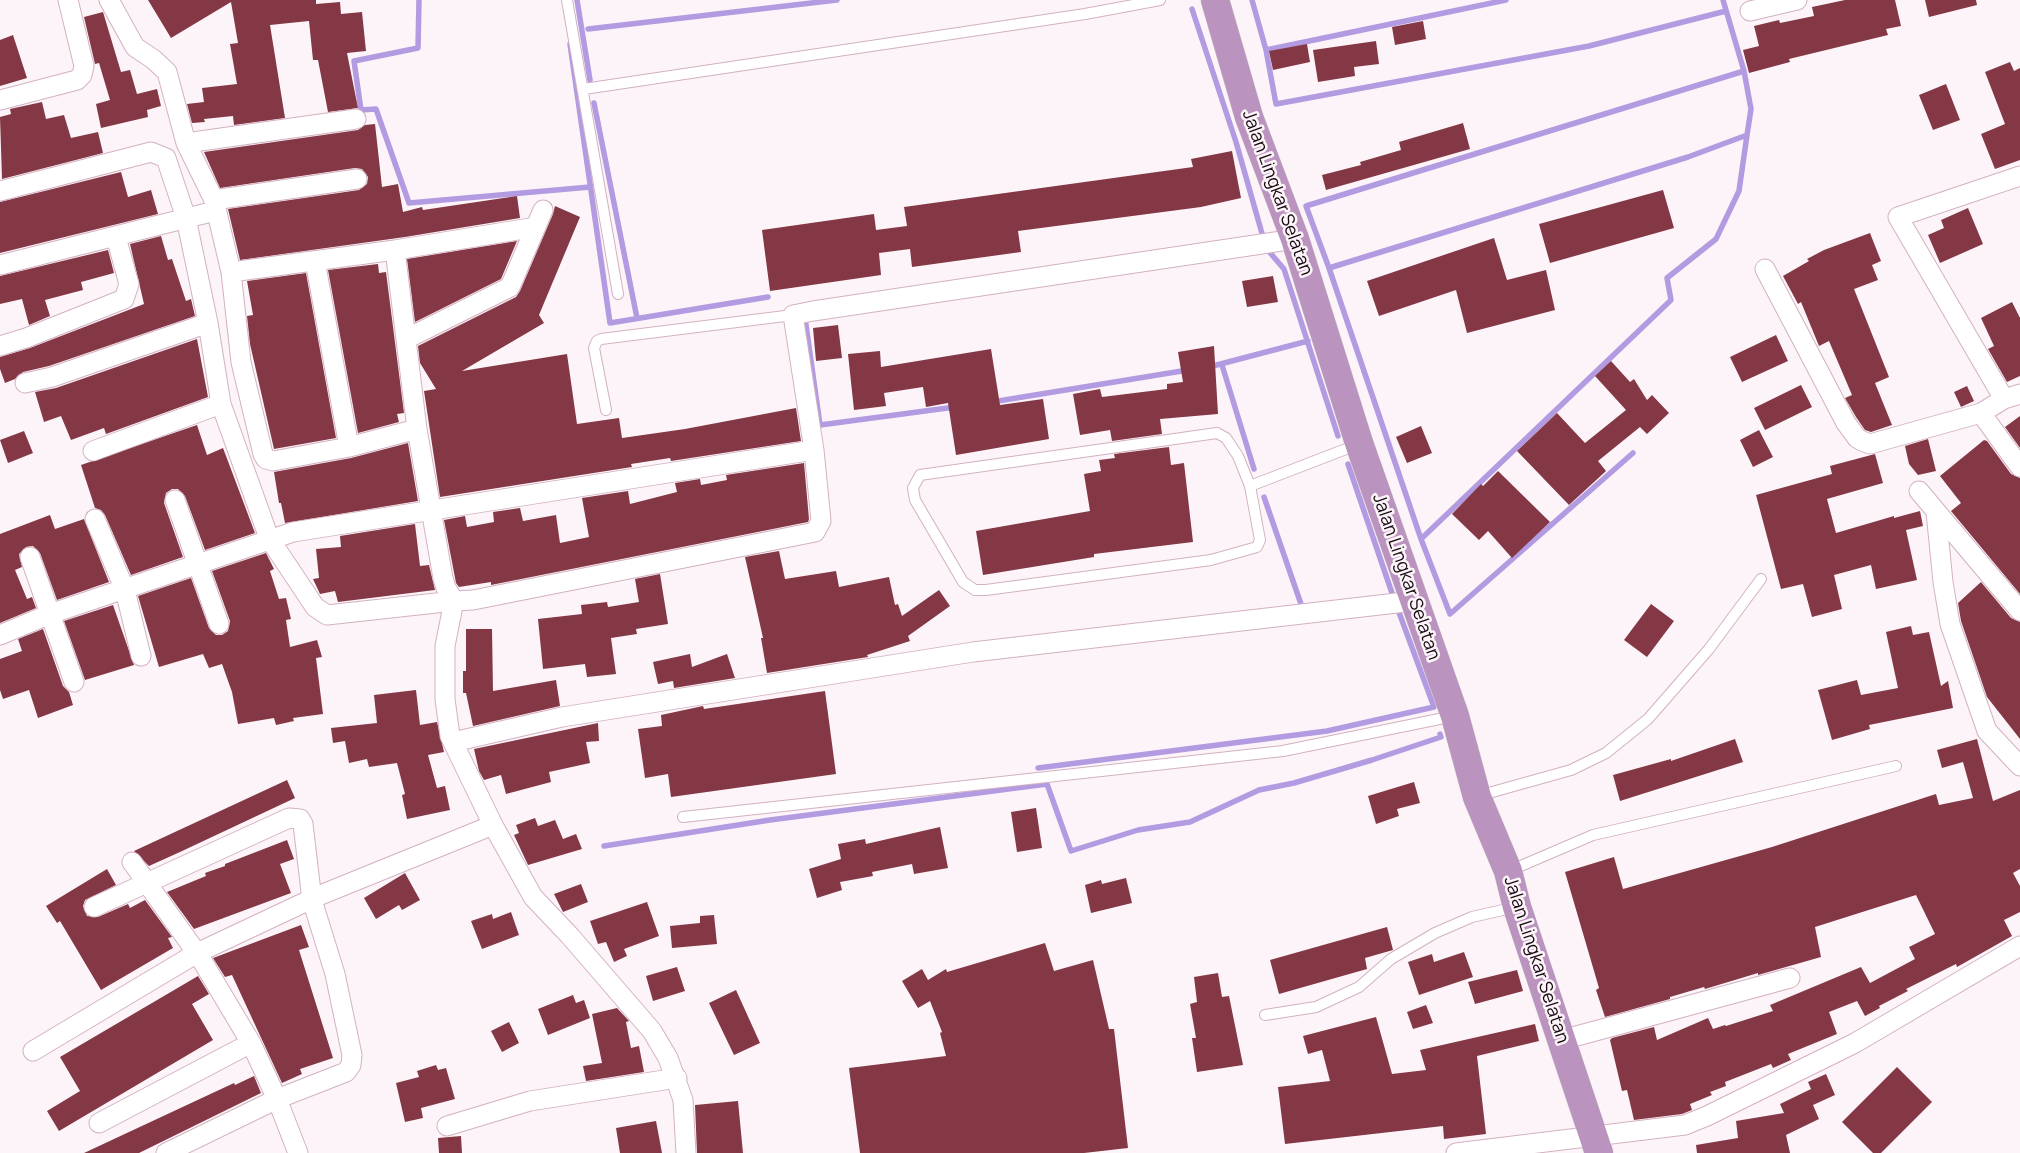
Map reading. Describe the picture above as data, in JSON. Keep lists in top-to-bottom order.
{
  "streets": {
    "highway": ["Jalan Lingkar Selatan"]
  }
}
